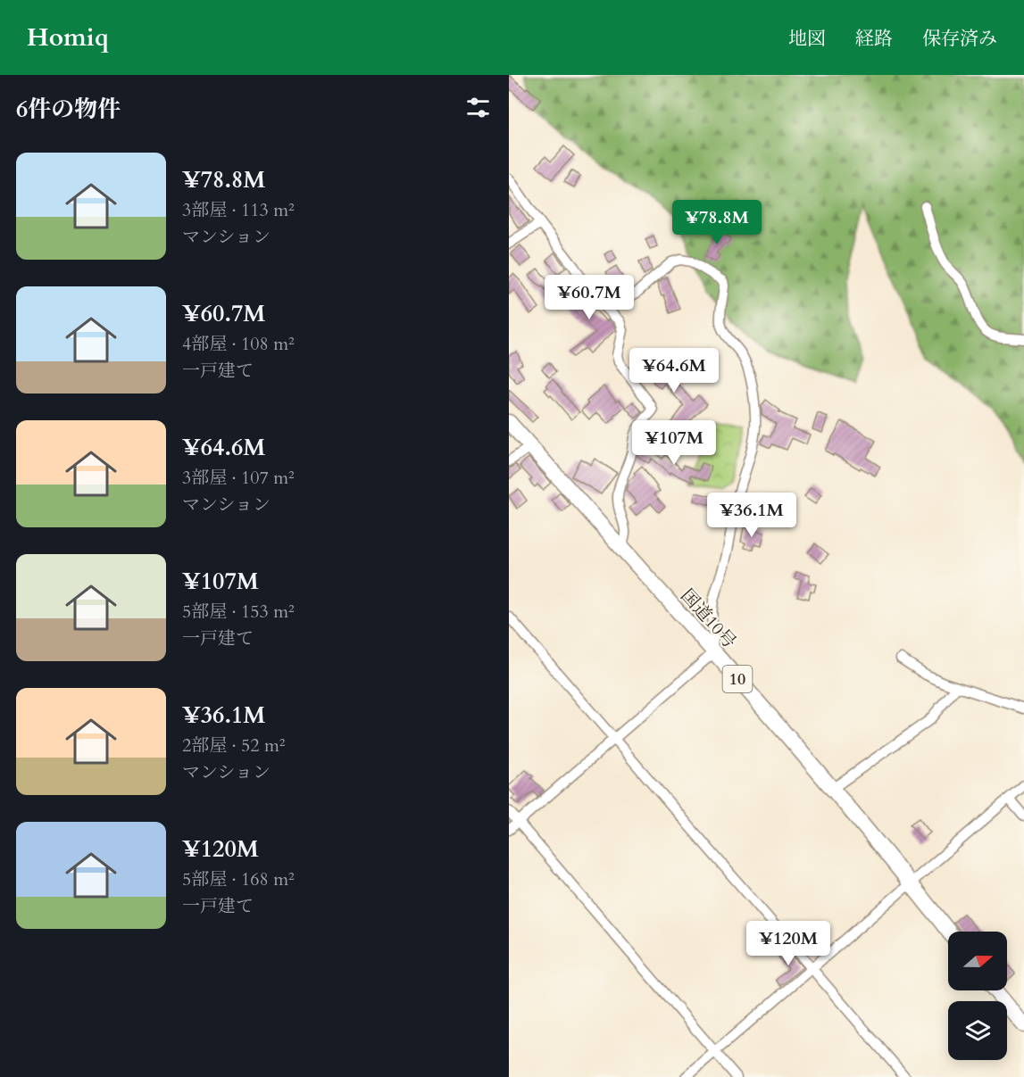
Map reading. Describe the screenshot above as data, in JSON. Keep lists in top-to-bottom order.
{
  "streets": {
    "highway": ["国道10号", "10"]
  },
  "north": "right",
  "page": {
    "header": "Homiq",
    "nav": ["地図", "経路", "保存済み"],
    "heading": "6件の物件",
    "list": [
      {
        "name": "¥78.8M",
        "note": "3部屋 · 113 m² · マンション"
      },
      {
        "name": "¥60.7M",
        "note": "4部屋 · 108 m² · 一戸建て"
      },
      {
        "name": "¥64.6M",
        "note": "3部屋 · 107 m² · マンション"
      },
      {
        "name": "¥107M",
        "note": "5部屋 · 153 m² · 一戸建て"
      },
      {
        "name": "¥36.1M",
        "note": "2部屋 · 52 m² · マンション"
      },
      {
        "name": "¥120M",
        "note": "5部屋 · 168 m² · 一戸建て"
      }
    ],
    "price": [
      "¥78.8M",
      "¥60.7M",
      "¥64.6M",
      "¥107M",
      "¥36.1M",
      "¥120M"
    ]
  }
}
